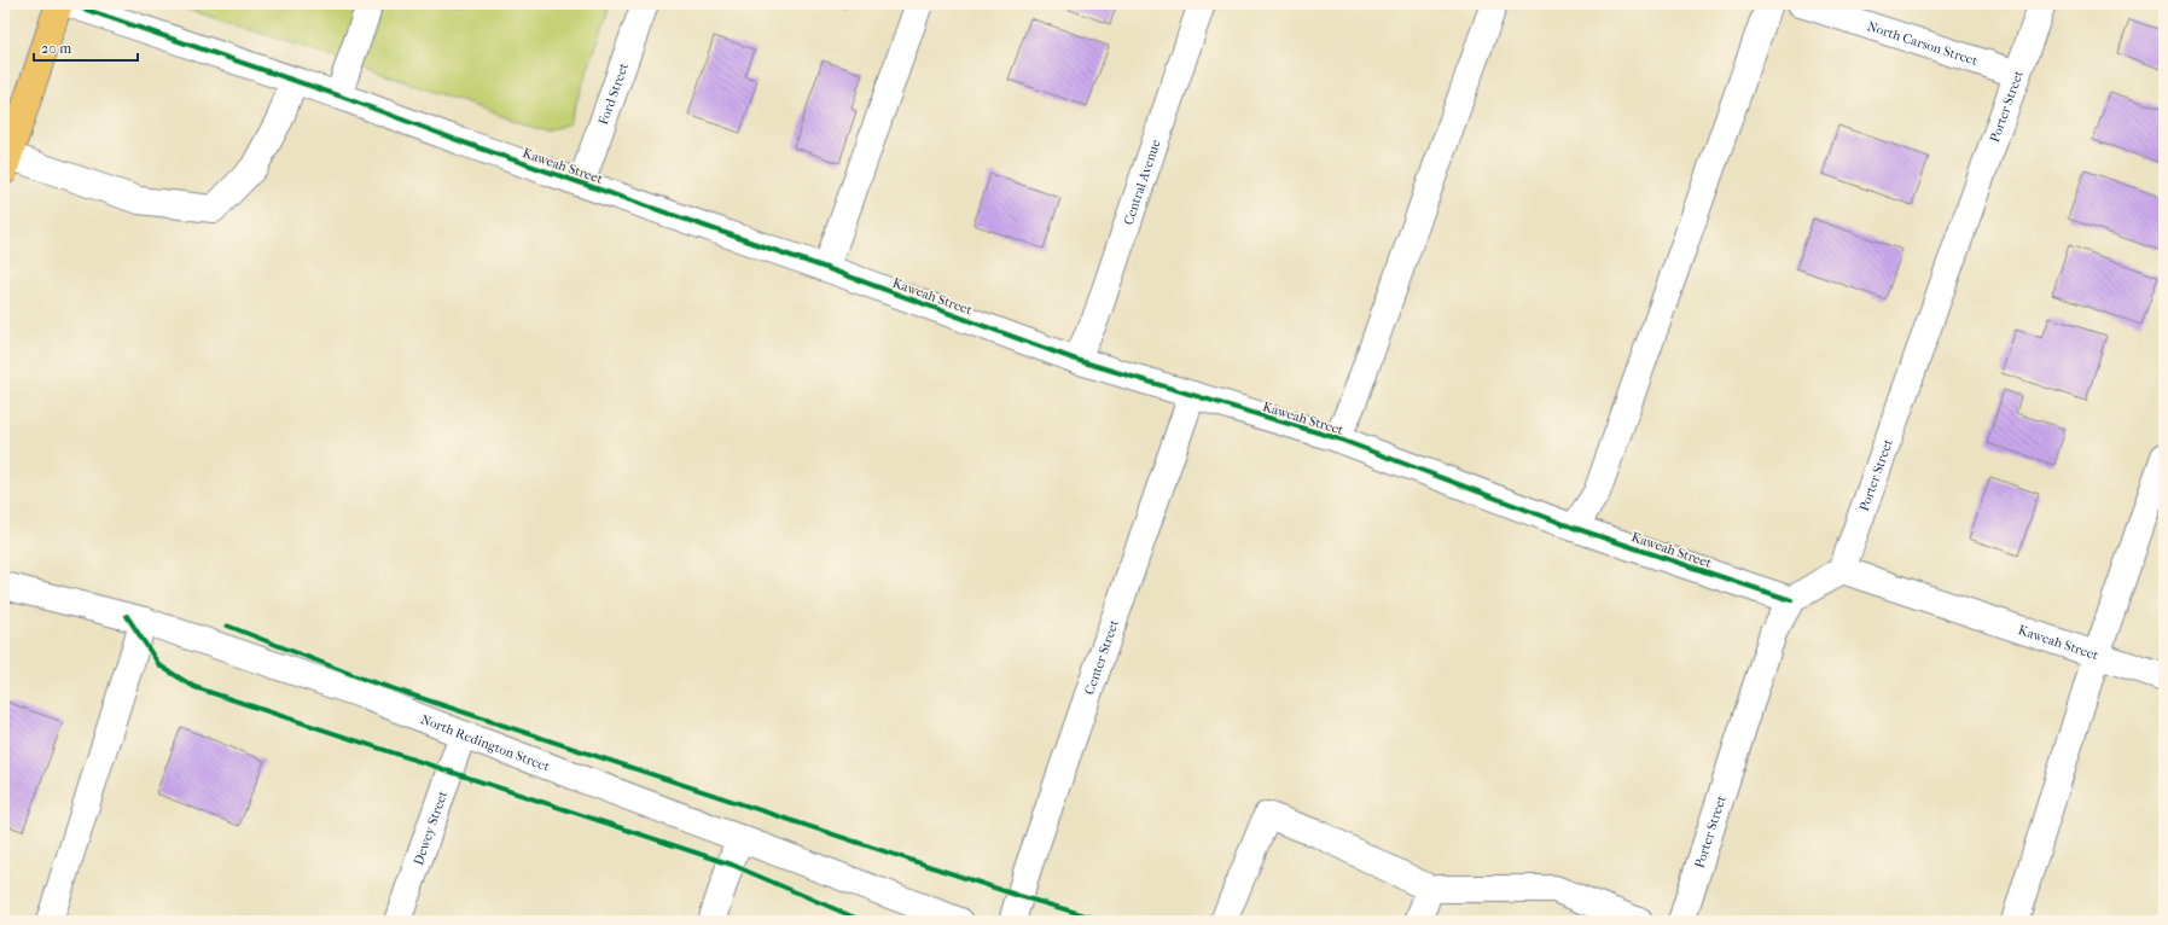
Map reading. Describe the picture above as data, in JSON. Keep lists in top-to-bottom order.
{
  "streets": {
    "street": [
      "North Carson Street",
      "Ford Street",
      "Porter Street",
      "Kaweah Street",
      "Central Avenue",
      "Center Street",
      "North Redington Street",
      "Dewey Street"
    ]
  },
  "crossings": [
    ["North Carson Street", "Porter Street"],
    ["Ford Street", "Kaweah Street"],
    ["Porter Street", "Kaweah Street"],
    ["Kaweah Street", "Central Avenue"],
    ["Kaweah Street", "Center Street"],
    ["North Redington Street", "Dewey Street"]
  ],
  "scale_bar": "20 m"
}
